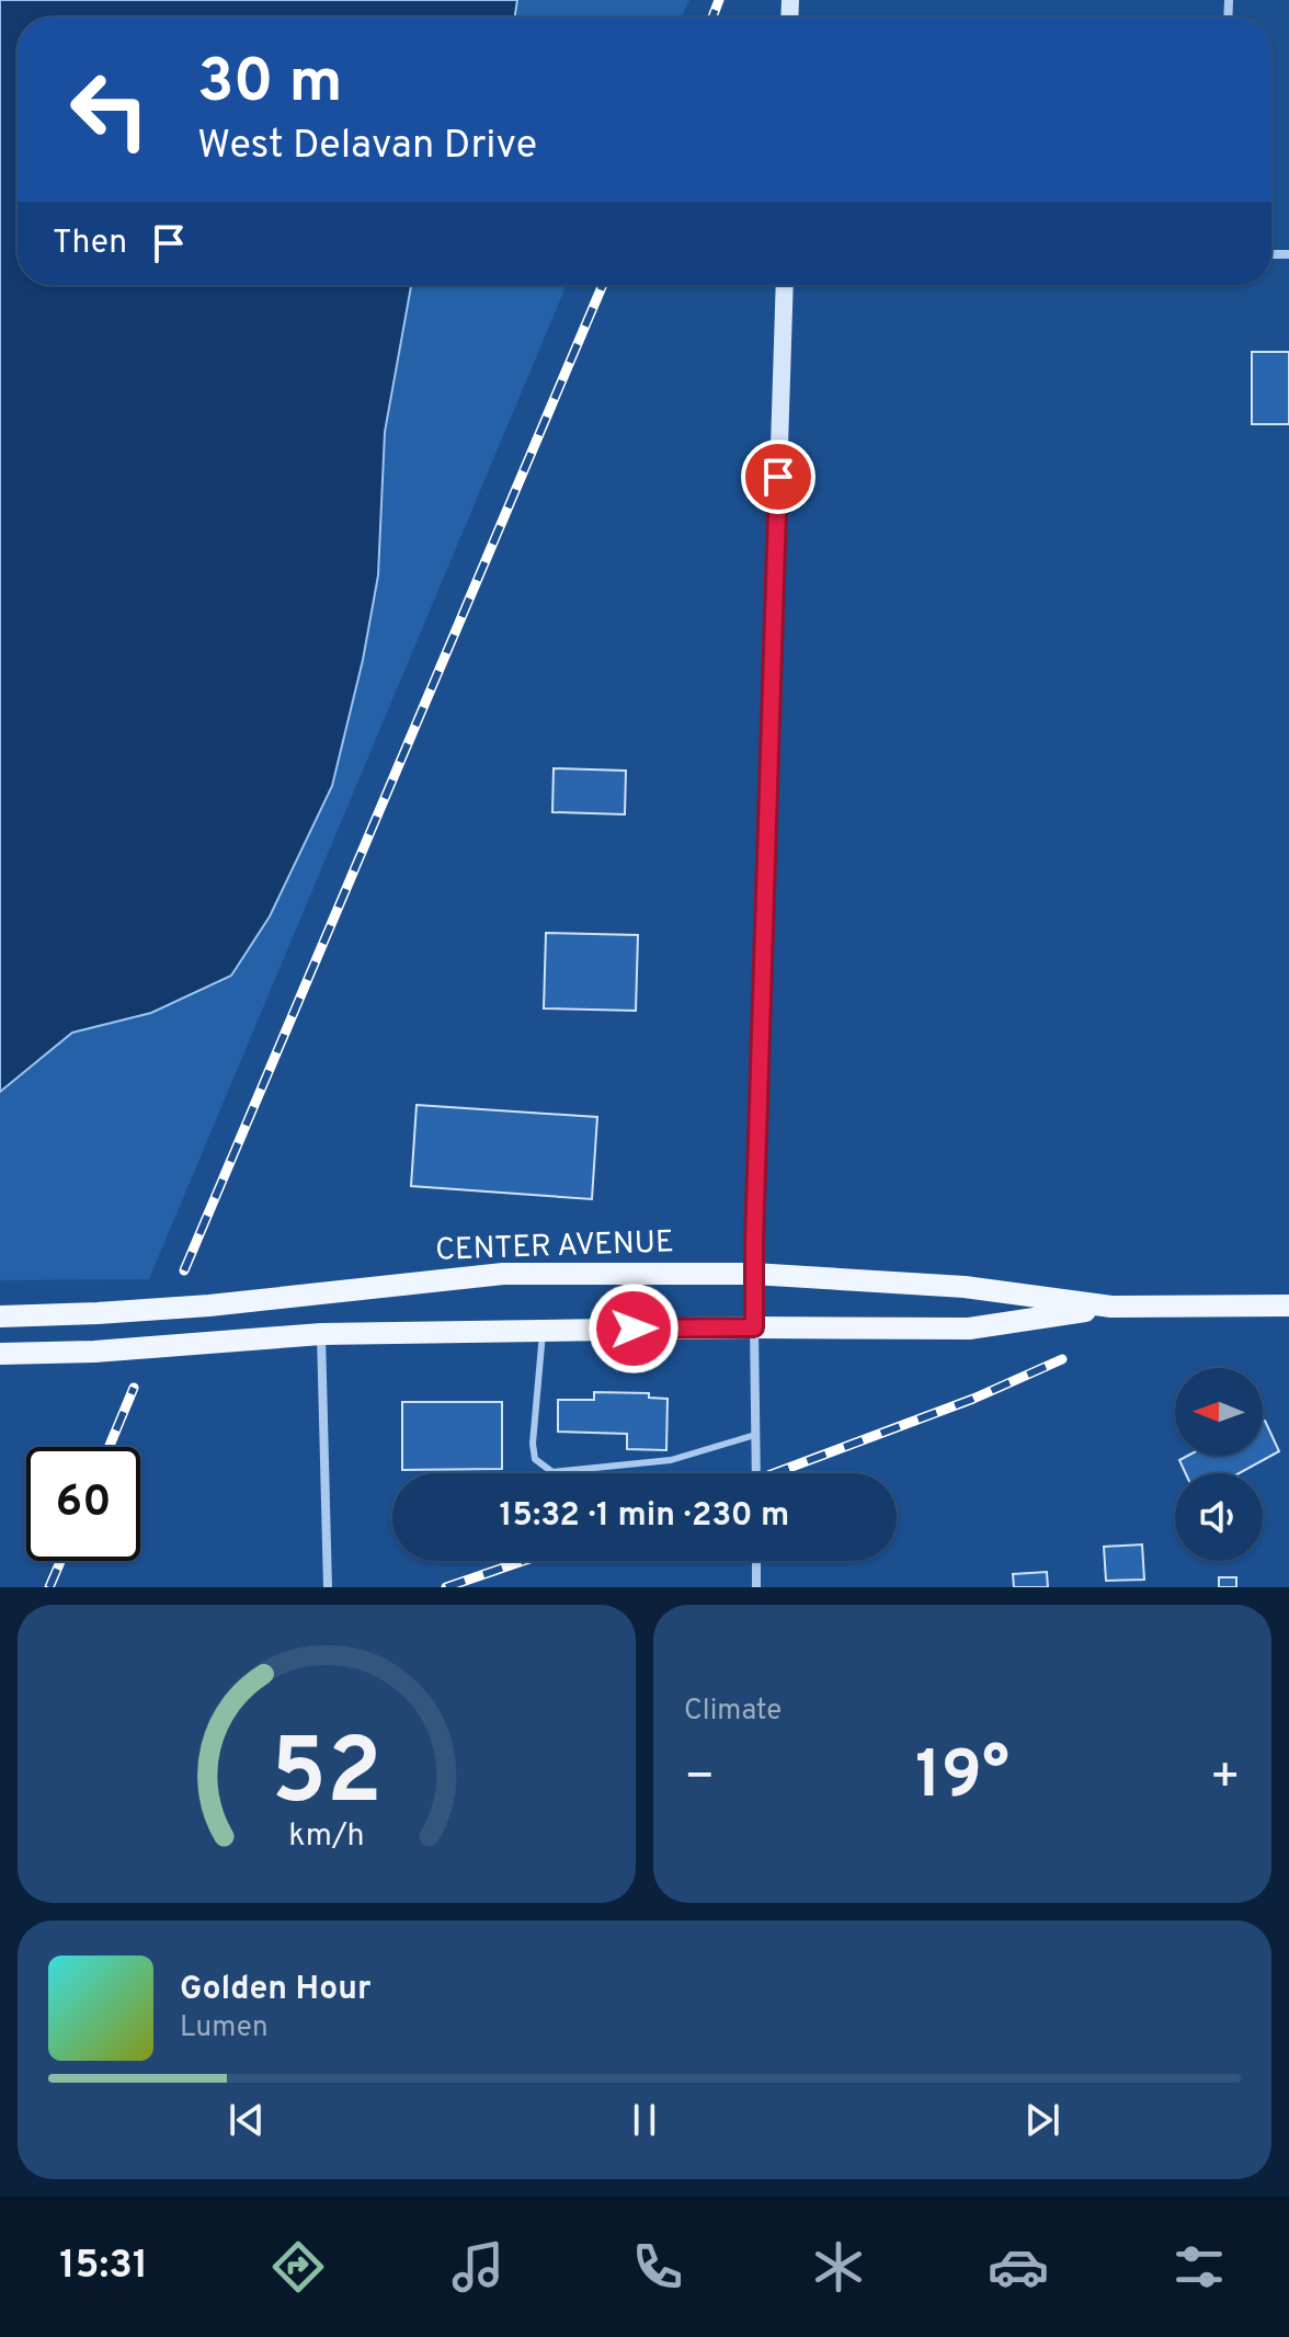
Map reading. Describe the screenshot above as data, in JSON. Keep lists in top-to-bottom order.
{
  "streets": {
    "main road": ["CENTER AVENUE"]
  },
  "north": "left",
  "page": {
    "turn": ["30 m", "West Delavan Drive"],
    "then": "Then",
    "limit": "60",
    "trip": "15:32 · 1 min · 230 m",
    "tile": "Climate",
    "heat": ["−", "19°", "+"],
    "song": ["Golden Hour", "Lumen"],
    "tabs": "15:31",
    "gauge": ["52", "km/h"]
  }
}
